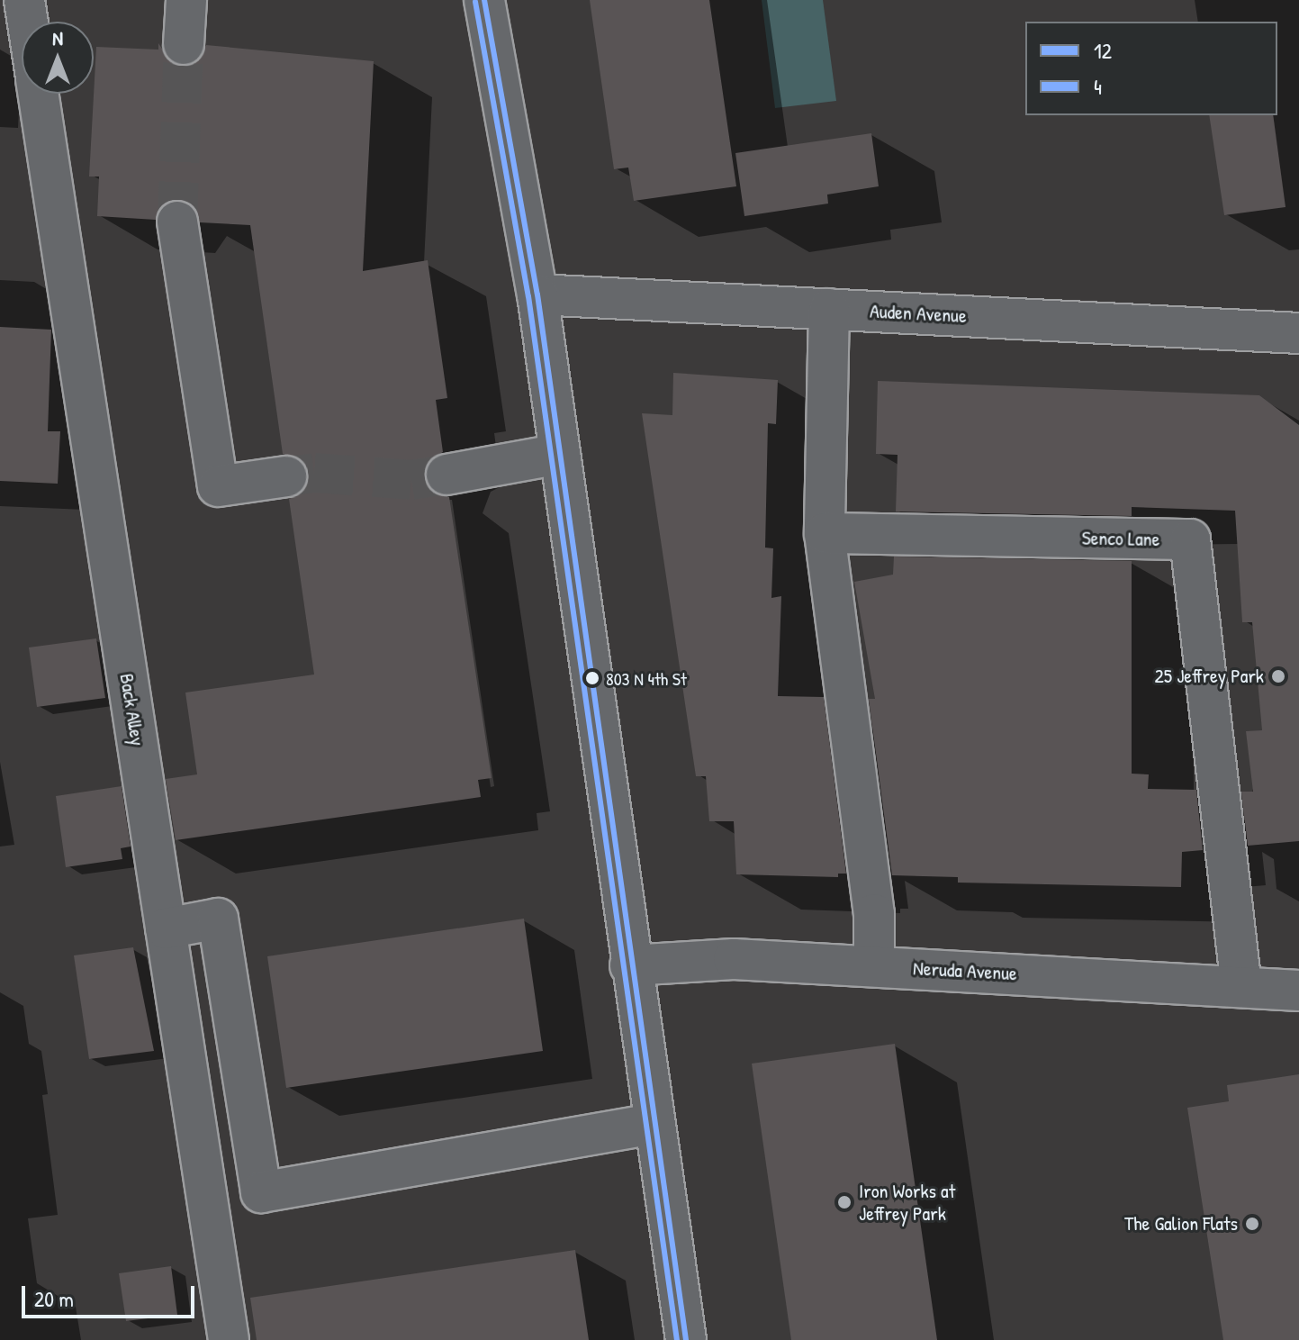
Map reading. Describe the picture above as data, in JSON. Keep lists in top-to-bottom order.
{
  "streets": {
    "street": [
      "Auden Avenue",
      "Senco Lane",
      "Back Alley",
      "Neruda Avenue"
    ]
  },
  "crossings": [
    ["Senco Lane", "Neruda Avenue"]
  ],
  "places": [
    "25 Jeffrey Park",
    "803 N 4th St",
    "Iron Works at Jeffrey Park",
    "The Galion Flats"
  ],
  "lines": ["transit line 12", "transit line 4"],
  "legend": ["12", "4"],
  "scale_bar": "20 m",
  "north": "top"
}
